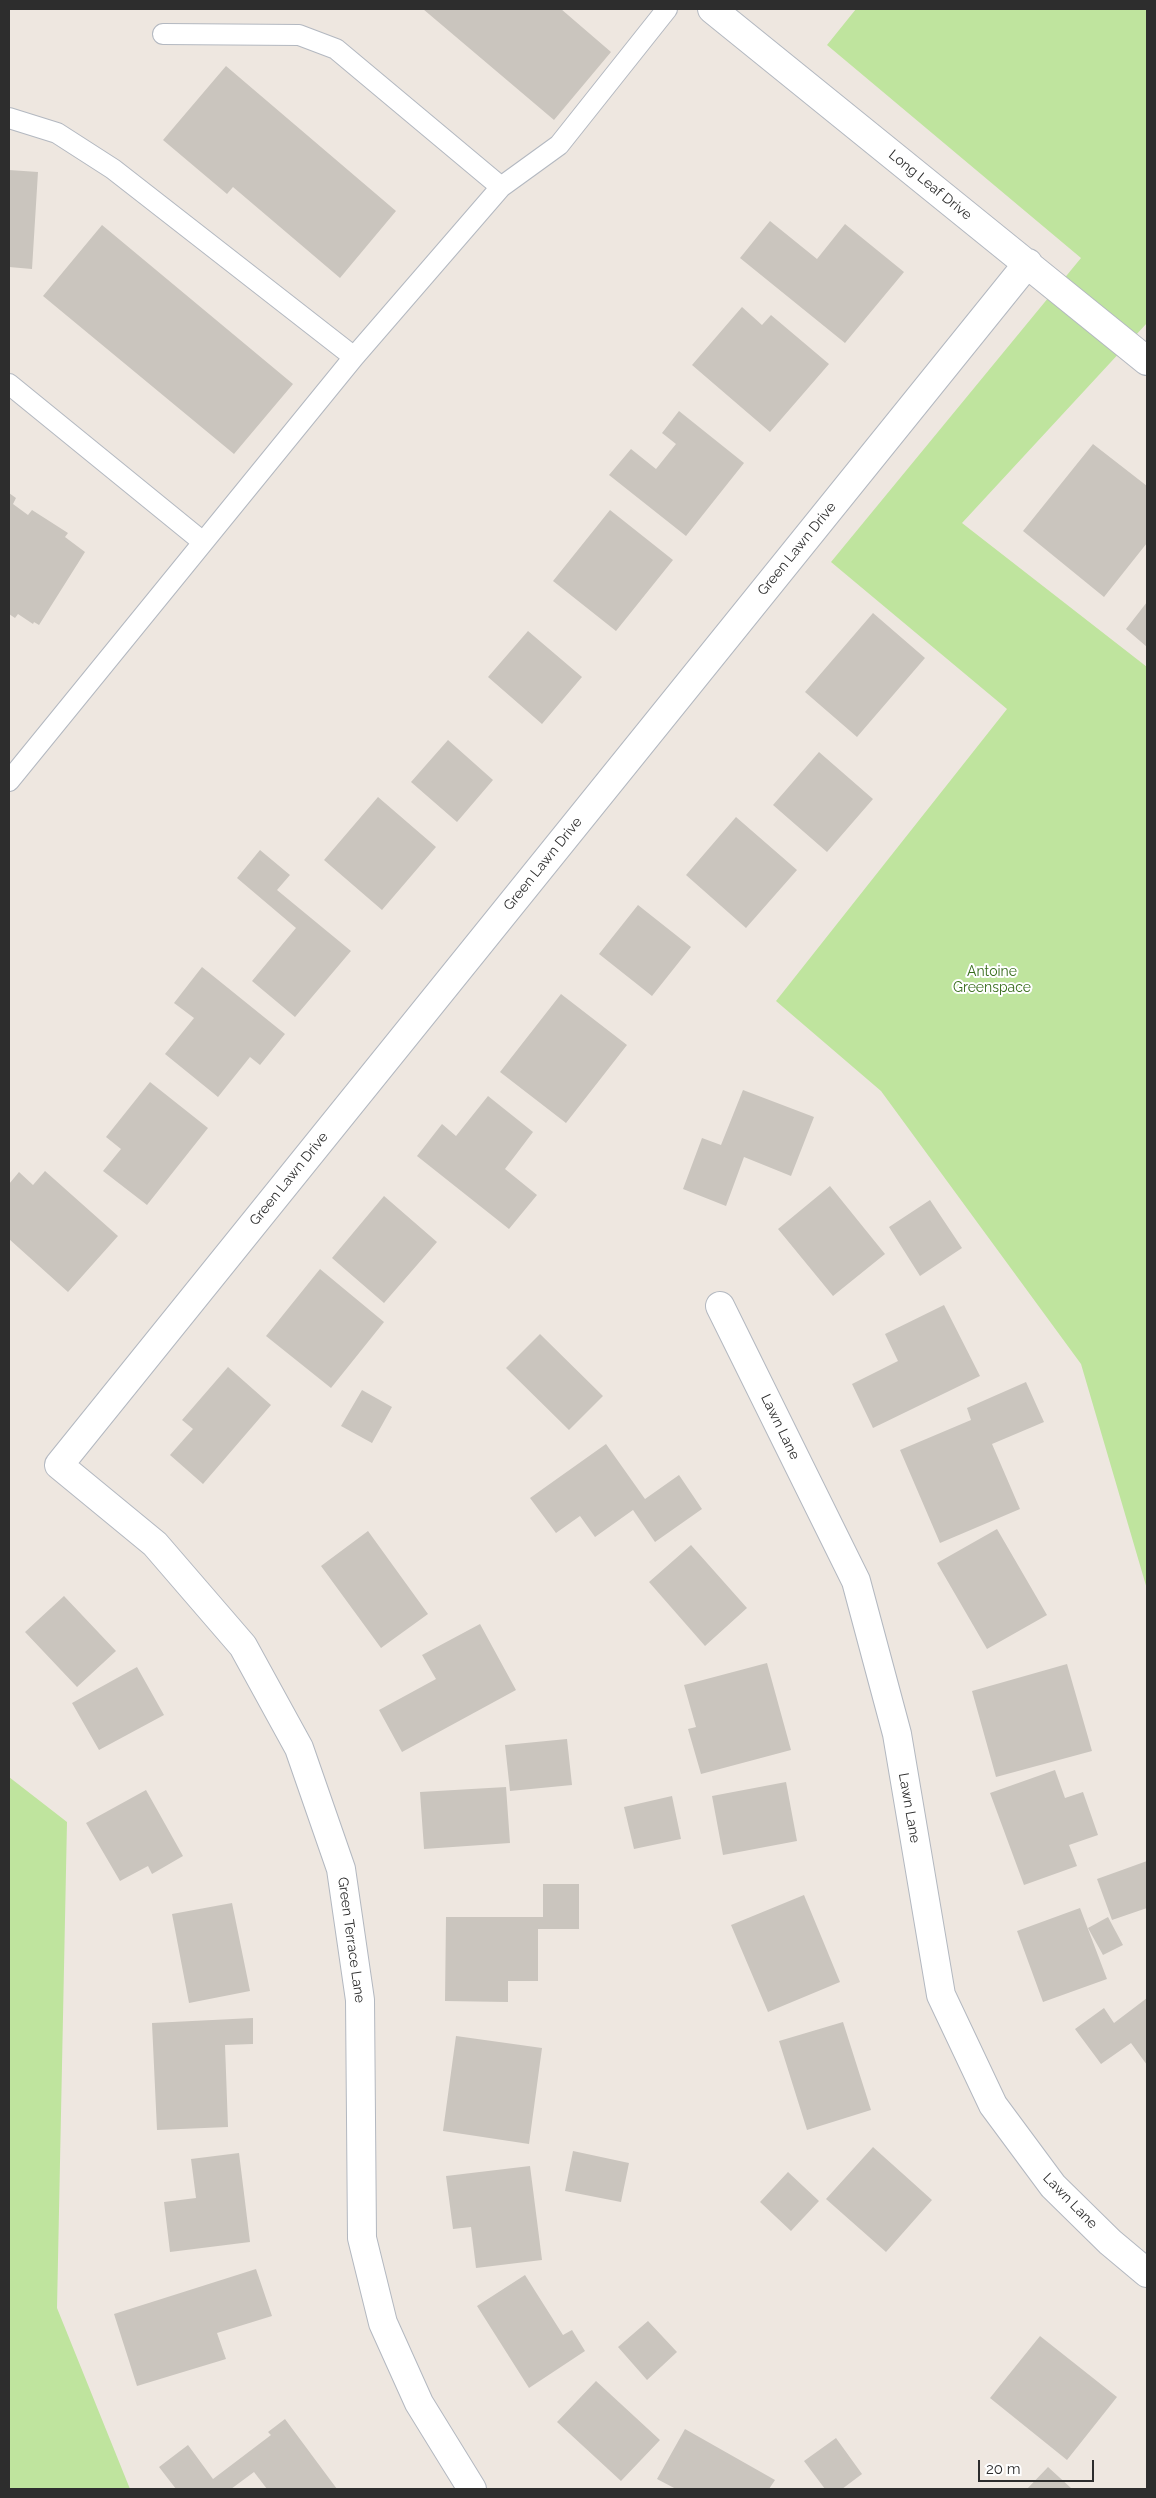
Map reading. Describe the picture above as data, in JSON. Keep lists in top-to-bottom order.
{
  "streets": {
    "street": [
      "Long Leaf Drive",
      "Green Lawn Drive",
      "Lawn Lane",
      "Green Terrace Lane"
    ]
  },
  "crossings": [
    ["Long Leaf Drive", "Green Lawn Drive"],
    ["Green Lawn Drive", "Green Terrace Lane"]
  ],
  "parks": ["Antoine Greenspace"],
  "scale_bar": "20 m"
}
